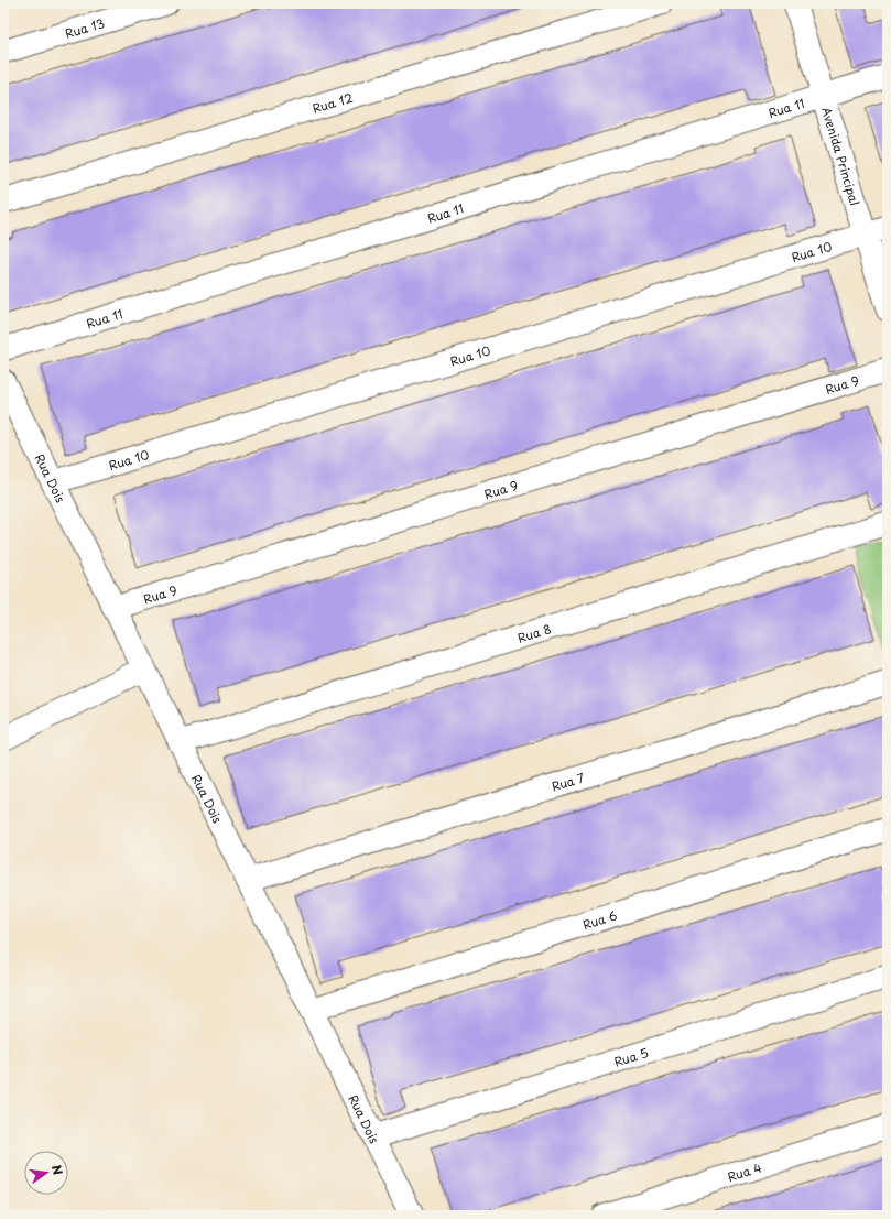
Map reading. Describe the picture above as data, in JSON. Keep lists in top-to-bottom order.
{
  "streets": {
    "street": [
      "Rua 13",
      "Rua 12",
      "Rua 11",
      "Avenida Principal",
      "Rua 10",
      "Rua 9",
      "Rua Dois",
      "Rua 8",
      "Rua 7",
      "Rua 6",
      "Rua 5",
      "Rua 4"
    ]
  },
  "crossings": [
    ["Rua 11", "Avenida Principal"],
    ["Avenida Principal", "Rua 10"],
    ["Rua 10", "Rua Dois"],
    ["Rua 9", "Rua Dois"],
    ["Rua Dois", "Rua 8"],
    ["Rua Dois", "Rua 7"],
    ["Rua Dois", "Rua 6"],
    ["Rua Dois", "Rua 5"]
  ],
  "north": "right"
}
